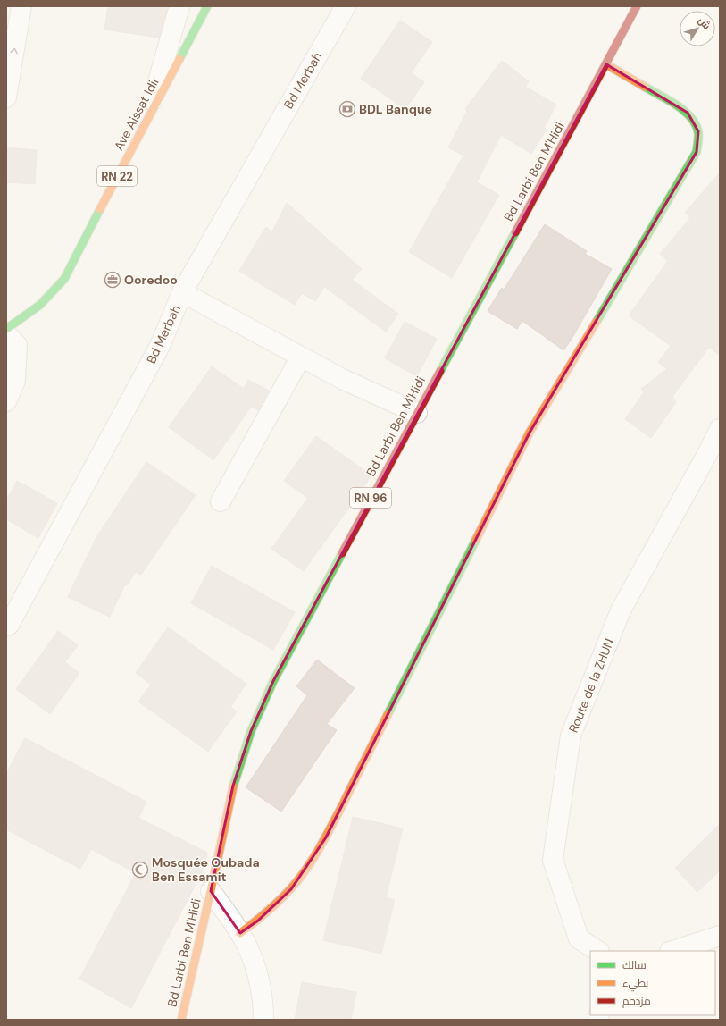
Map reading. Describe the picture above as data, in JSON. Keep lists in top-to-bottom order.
{
  "streets": {
    "main road": [
      "Ave Aissat Idir",
      "Bd Larbi Ben M'Hidi",
      "RN 22",
      "RN 96"
    ],
    "street": ["Bd Merbah", "Route de la ZHUN"]
  },
  "places": {
    "bank": ["BDL Banque"],
    "office": ["Ooredoo"],
    "mosque": ["Mosquée Oubada Ben Essamit"]
  },
  "legend": ["سالك", "بطيء", "مزدحم"],
  "north": "top right"
}
